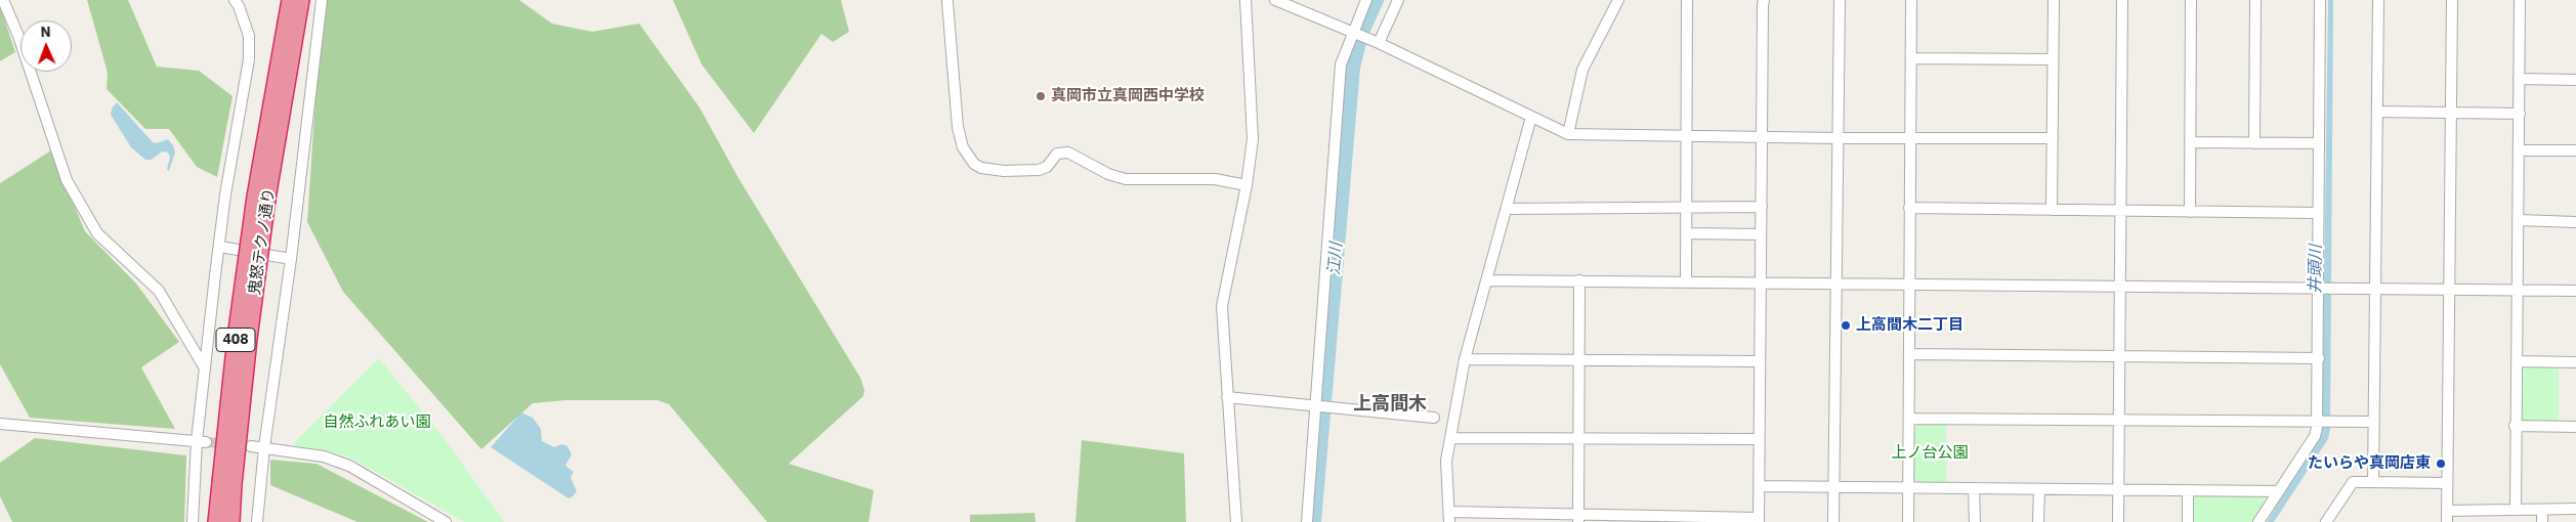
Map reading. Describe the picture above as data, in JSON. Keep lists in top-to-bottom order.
{
  "streets": {
    "highway": ["鬼怒テクノ通り", "408"]
  },
  "crossings": [
    ["鬼怒テクノ通り", "408"]
  ],
  "districts": ["上高間木"],
  "water": ["江川", "井頭川"],
  "parks": ["自然ふれあい園", "上ノ台公園"],
  "places": ["真岡市立真岡西中学校", "上高間木二丁目", "たいらや真岡店東"],
  "north": "top"
}
